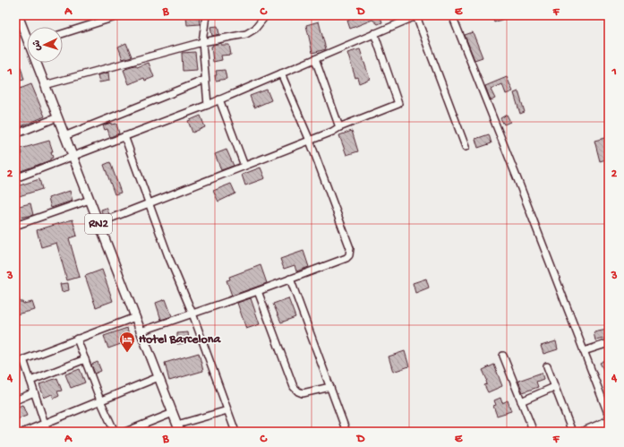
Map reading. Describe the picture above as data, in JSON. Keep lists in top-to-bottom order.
{
  "streets": {
    "main road": ["RN2"]
  },
  "places": {
    "hotel": ["Hotel Barcelona"]
  },
  "north": "left",
  "grid": {
    "columns": [
      "A",
      "B",
      "C",
      "D",
      "E",
      "F"
    ],
    "rows": [
      "1",
      "2",
      "3",
      "4"
    ]
  }
}
